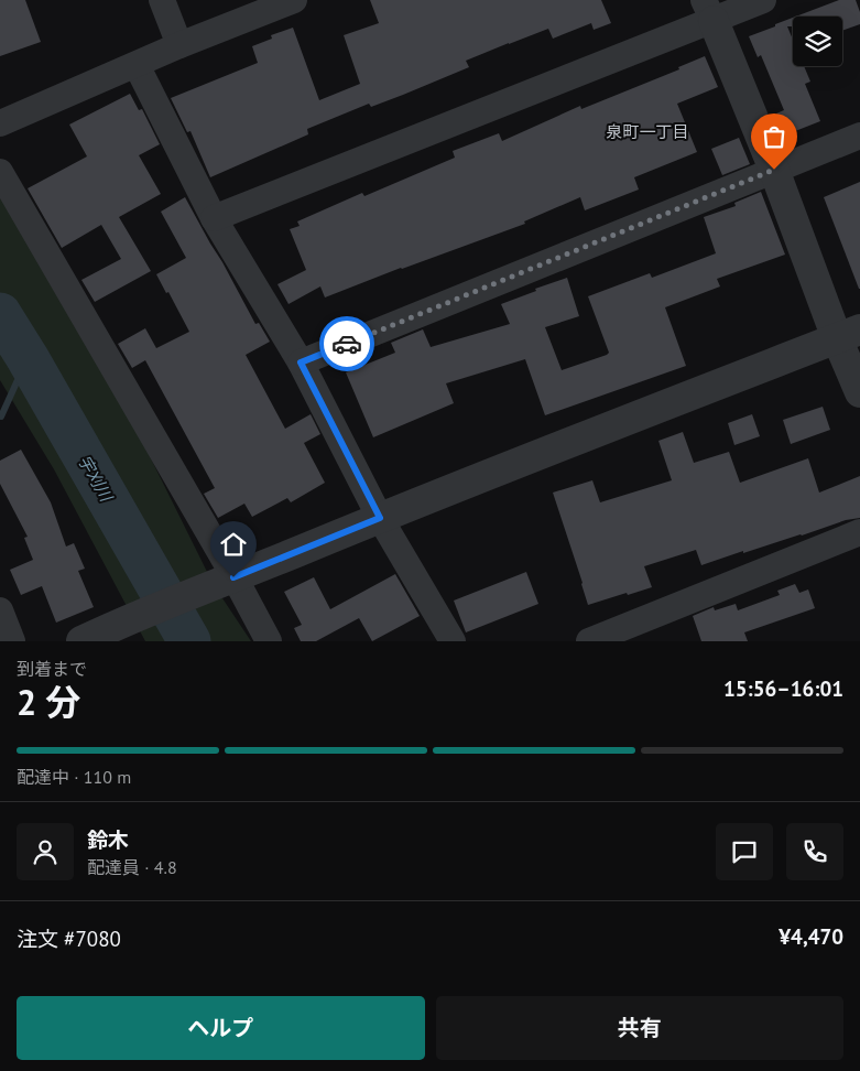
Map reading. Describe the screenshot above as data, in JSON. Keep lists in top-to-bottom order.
{
  "districts": ["泉町一丁目"],
  "water": ["宇刈川"],
  "page": {
    "heading": ["2 分", "到着まで", "15:56–16:01"],
    "panel": [
      "鈴木",
      "配達員 · 4.8",
      "注文 #7080",
      "¥4,470"
    ],
    "bar": "配達中 · 110 m",
    "buttons": ["ヘルプ", "共有"]
  }
}
